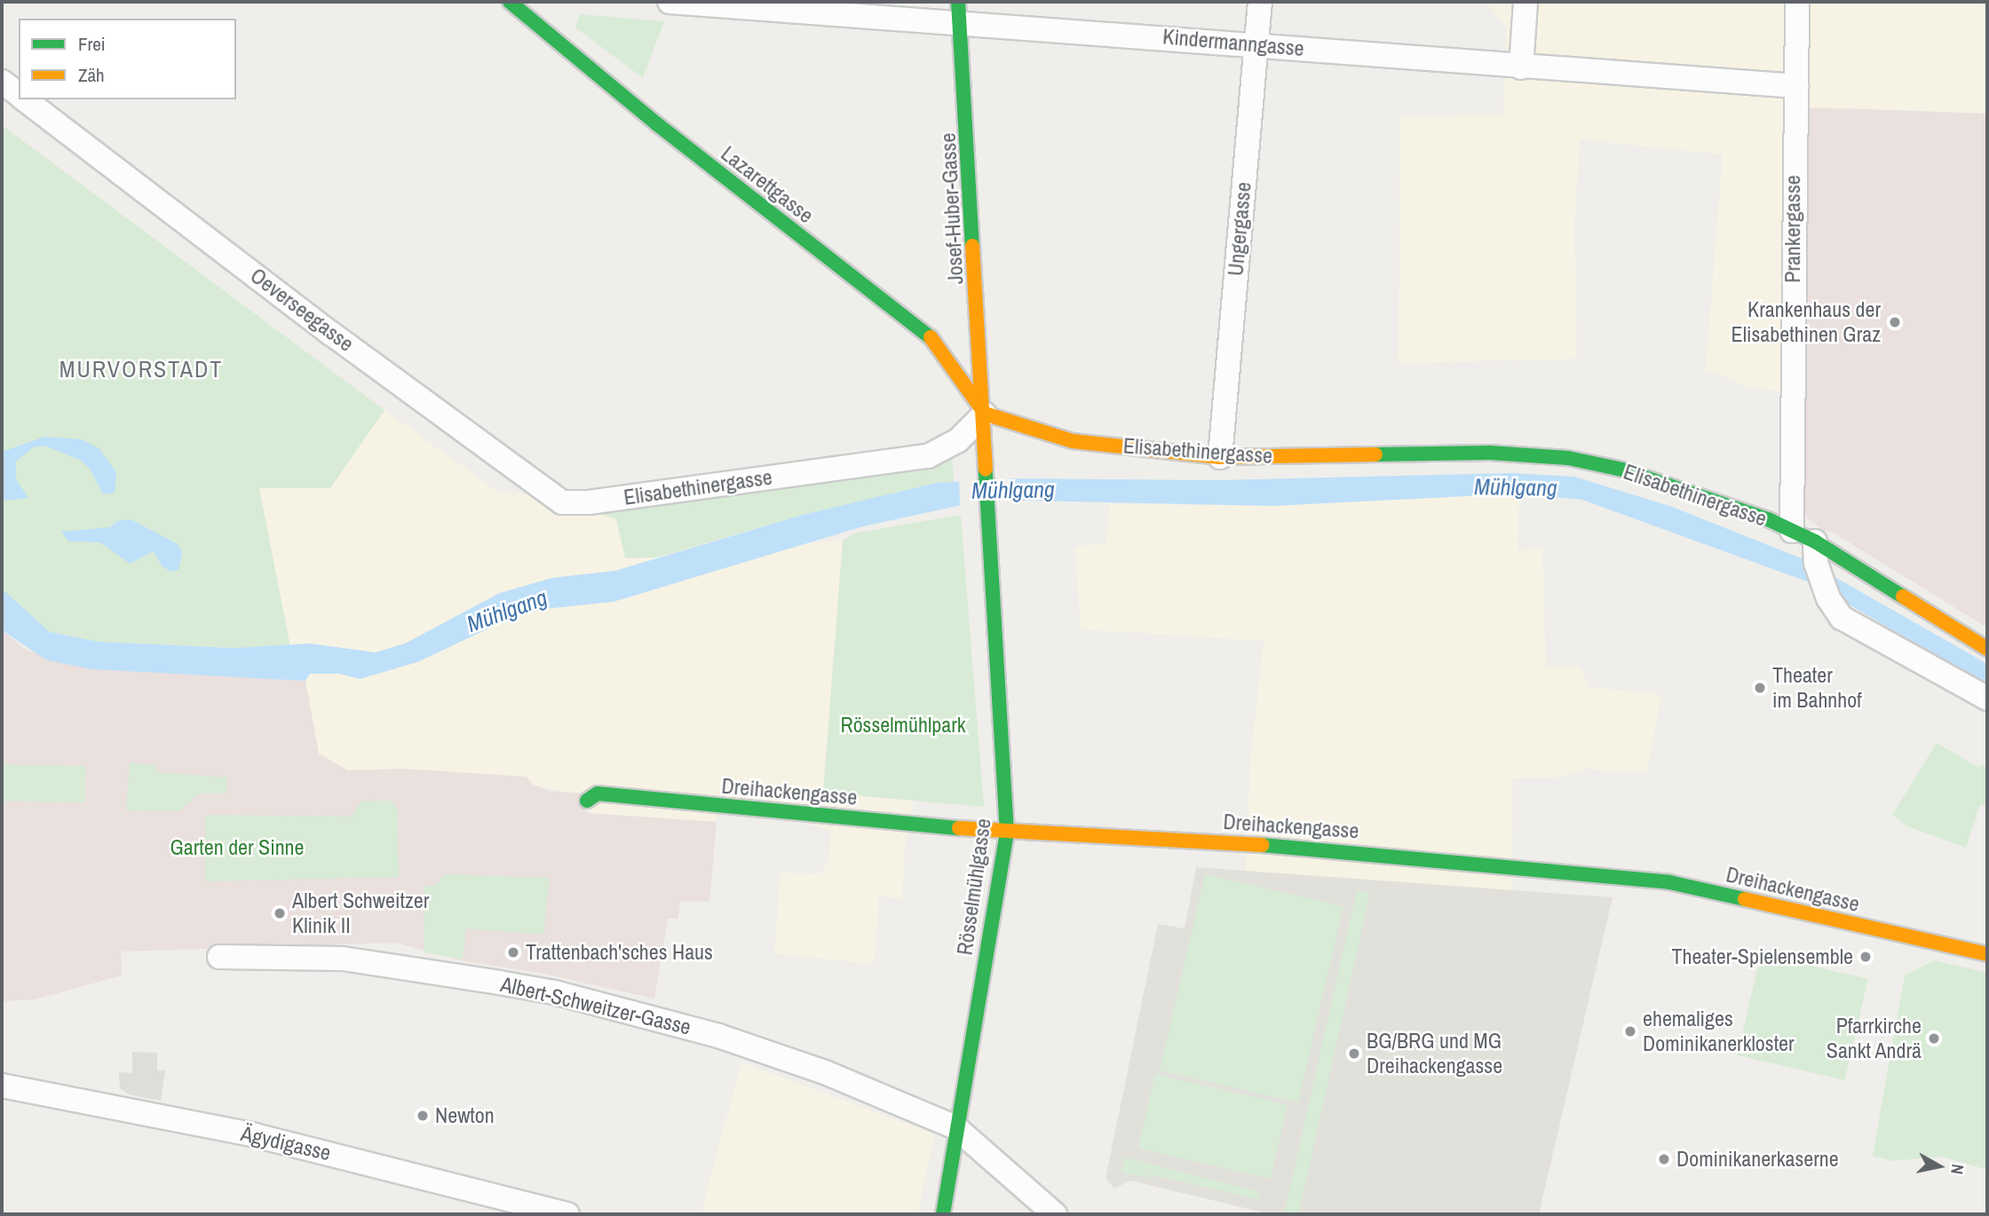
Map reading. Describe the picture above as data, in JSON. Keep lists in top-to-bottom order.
{
  "streets": {
    "main road": [
      "Lazarettgasse",
      "Josef-Huber-Gasse",
      "Elisabethinergasse",
      "Dreihackengasse",
      "Rösselmühlgasse"
    ],
    "street": [
      "Kindermanngasse",
      "Ungergasse",
      "Prankergasse",
      "Oeverseegasse",
      "Albert-Schweitzer-Gasse",
      "Ägydigasse"
    ]
  },
  "crossings": [
    ["Kindermanngasse", "Josef-Huber-Gasse"],
    ["Kindermanngasse", "Ungergasse"],
    ["Kindermanngasse", "Prankergasse"],
    ["Lazarettgasse", "Josef-Huber-Gasse"],
    ["Lazarettgasse", "Elisabethinergasse"],
    ["Lazarettgasse", "Rösselmühlgasse"],
    ["Josef-Huber-Gasse", "Elisabethinergasse"],
    ["Josef-Huber-Gasse", "Rösselmühlgasse"],
    ["Ungergasse", "Elisabethinergasse"],
    ["Prankergasse", "Elisabethinergasse"],
    ["Oeverseegasse", "Elisabethinergasse"],
    ["Elisabethinergasse", "Rösselmühlgasse"],
    ["Dreihackengasse", "Rösselmühlgasse"],
    ["Rösselmühlgasse", "Albert-Schweitzer-Gasse"]
  ],
  "districts": ["MURVORSTADT"],
  "water": ["Mühlgang"],
  "parks": ["Rösselmühlpark", "Garten der Sinne"],
  "places": [
    "Krankenhaus der Elisabethinen Graz",
    "Theater im Bahnhof",
    "Albert Schweitzer Klinik II",
    "Trattenbach'sches Haus",
    "Theater-Spielensemble",
    "ehemaliges Dominikanerkloster",
    "Pfarrkirche Sankt Andrä",
    "BG/BRG und MG Dreihackengasse",
    "Newton",
    "Dominikanerkaserne"
  ],
  "legend": ["Frei", "Zäh"],
  "north": "right"
}
